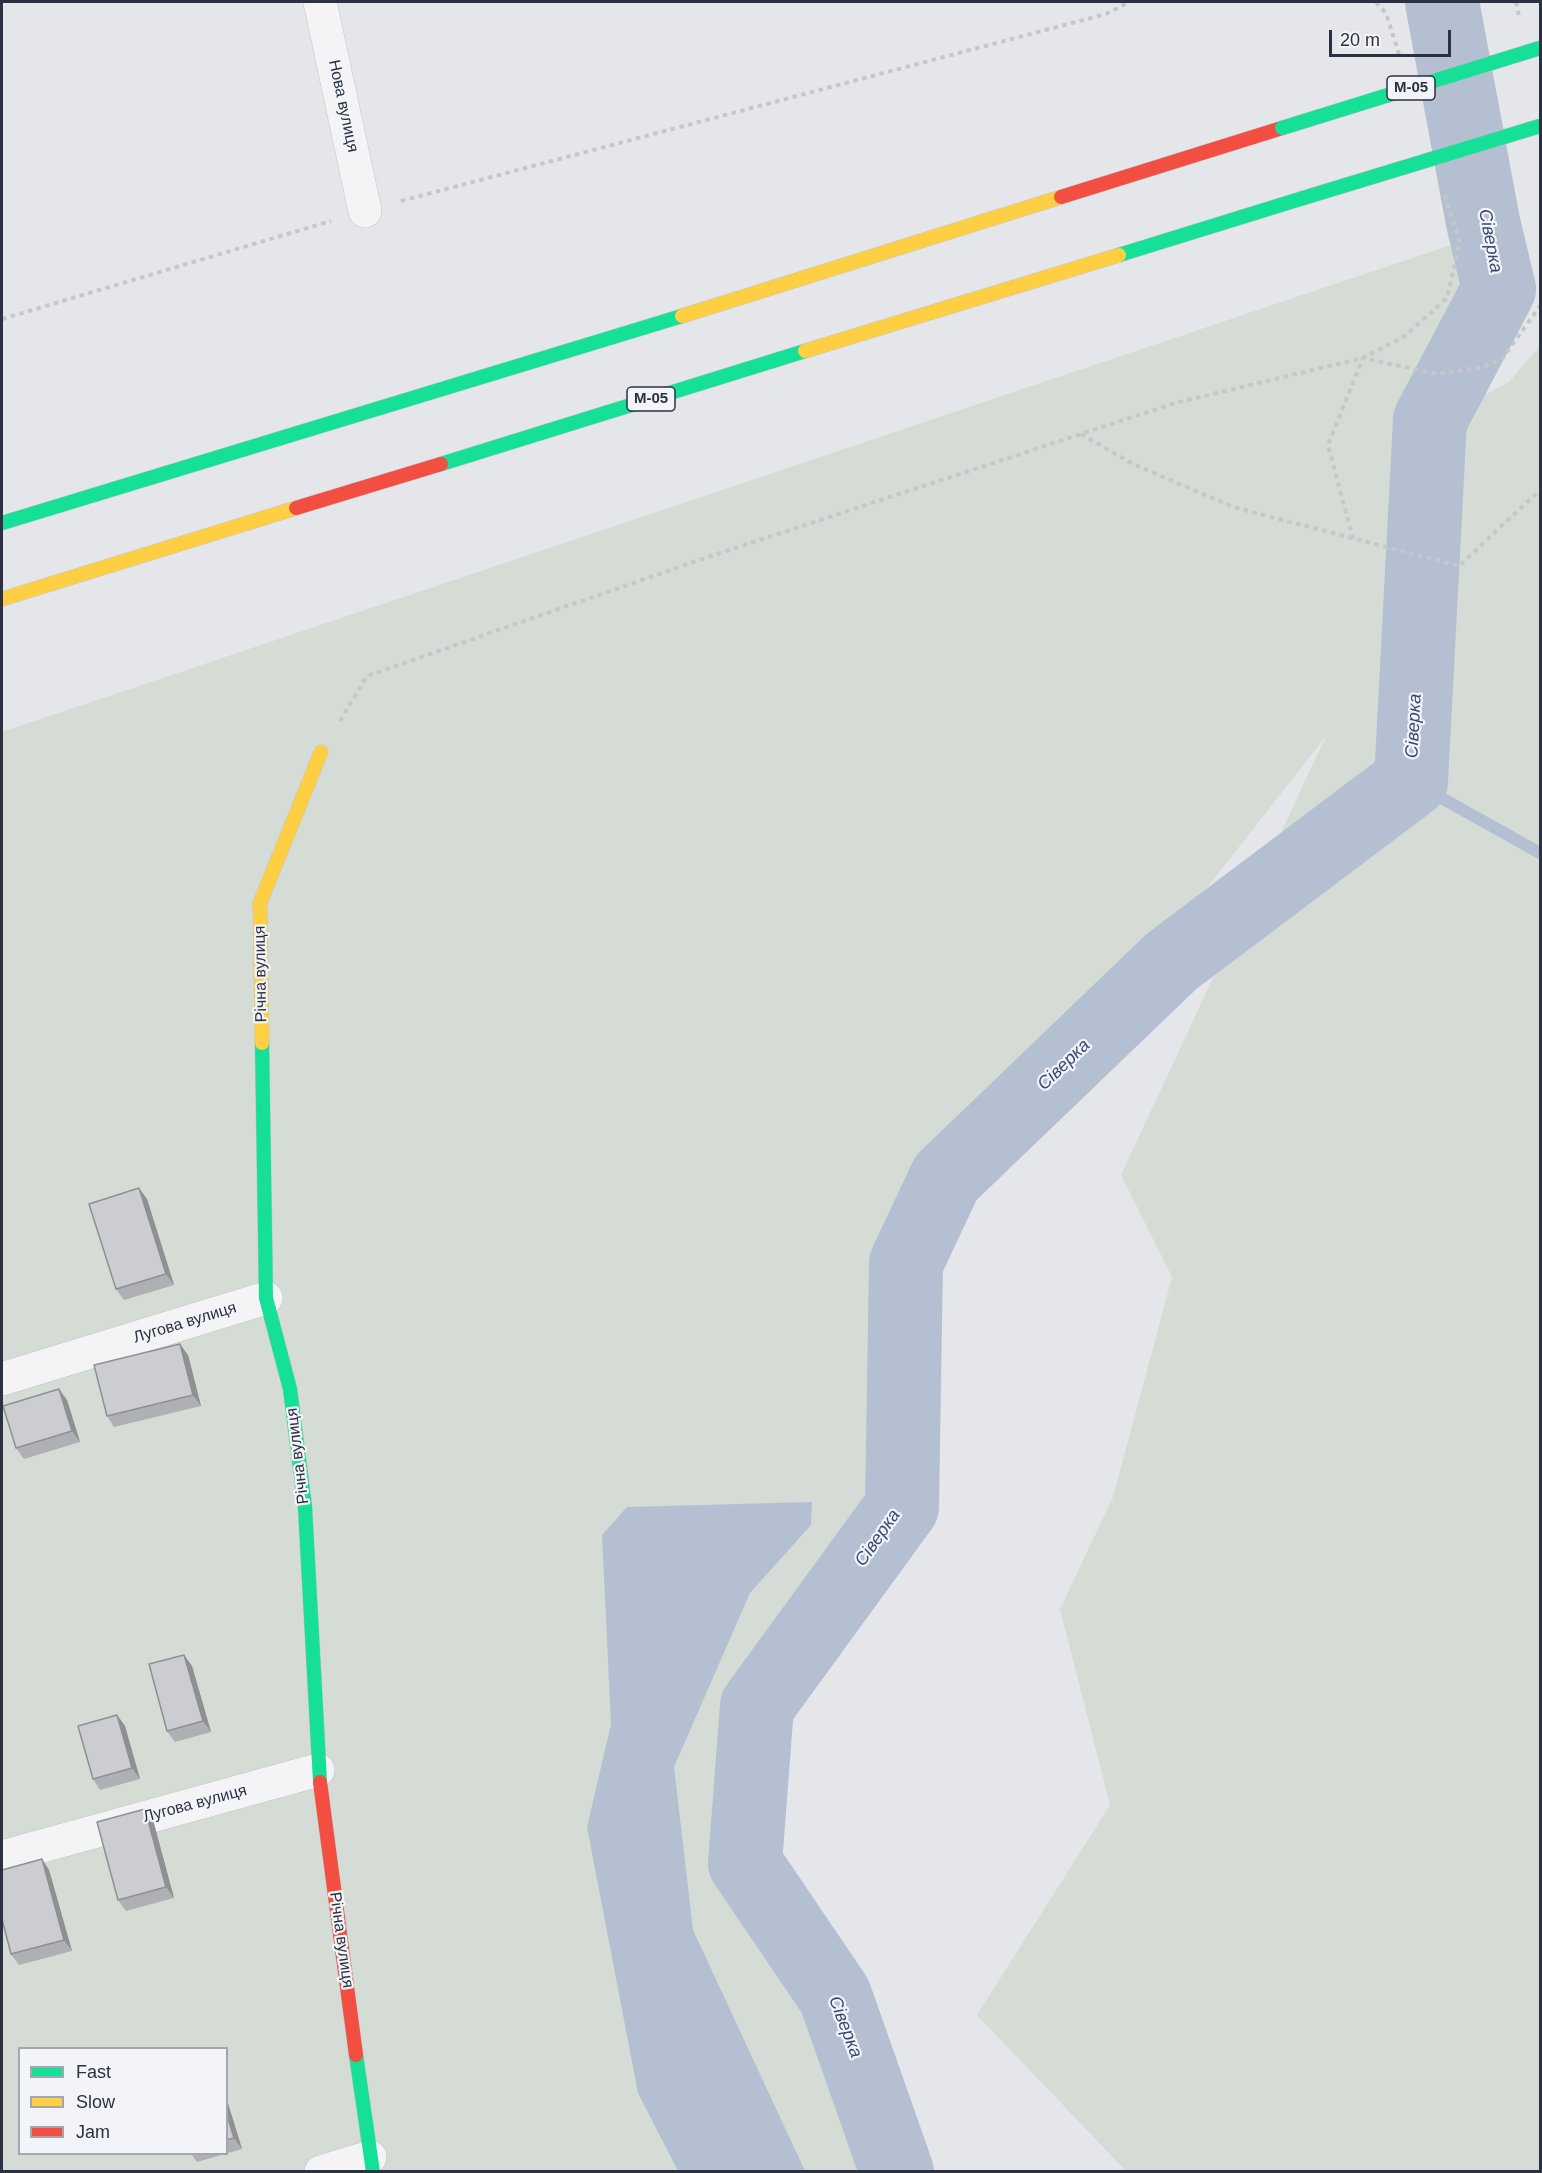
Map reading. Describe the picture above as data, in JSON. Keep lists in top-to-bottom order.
{
  "streets": {
    "main road": ["М-05", "Річна вулиця"],
    "street": ["Нова вулиця", "Лугова вулиця"]
  },
  "crossings": [
    ["Річна вулиця", "Лугова вулиця"]
  ],
  "water": ["Сіверка"],
  "legend": ["Fast", "Slow", "Jam"],
  "scale_bar": "20 m"
}
